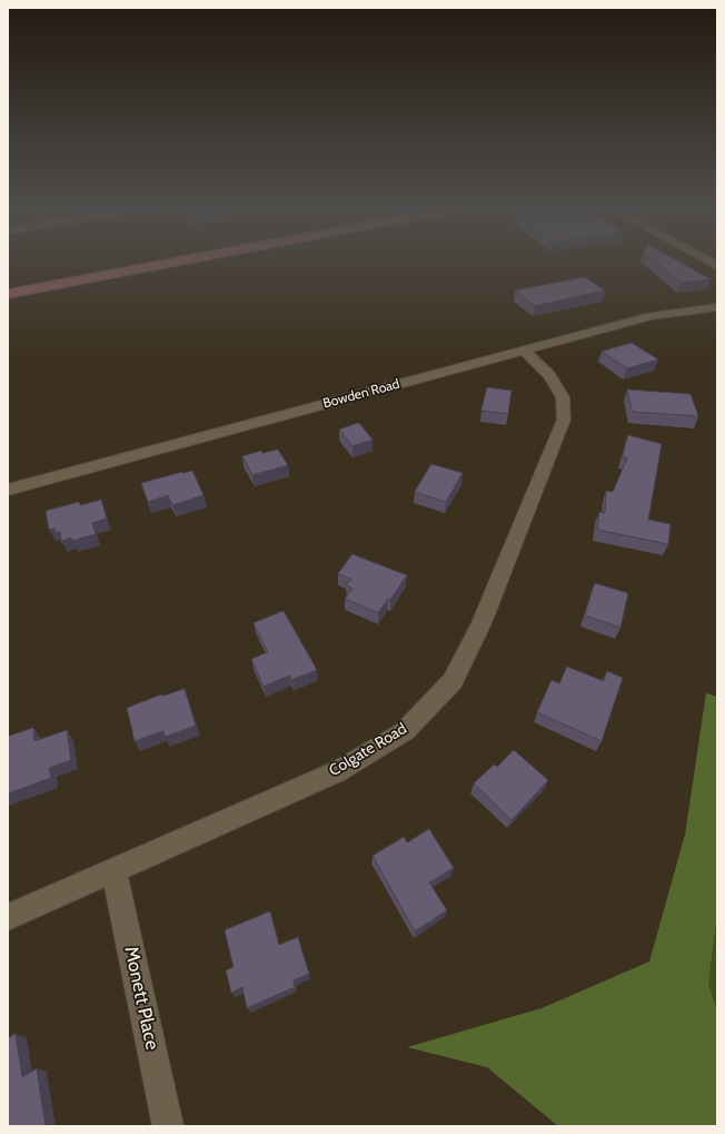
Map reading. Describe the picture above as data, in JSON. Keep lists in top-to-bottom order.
{
  "streets": {
    "street": ["Bowden Road", "Colgate Road", "Monett Place"]
  },
  "crossings": [
    ["Bowden Road", "Colgate Road"],
    ["Colgate Road", "Monett Place"]
  ]
}
